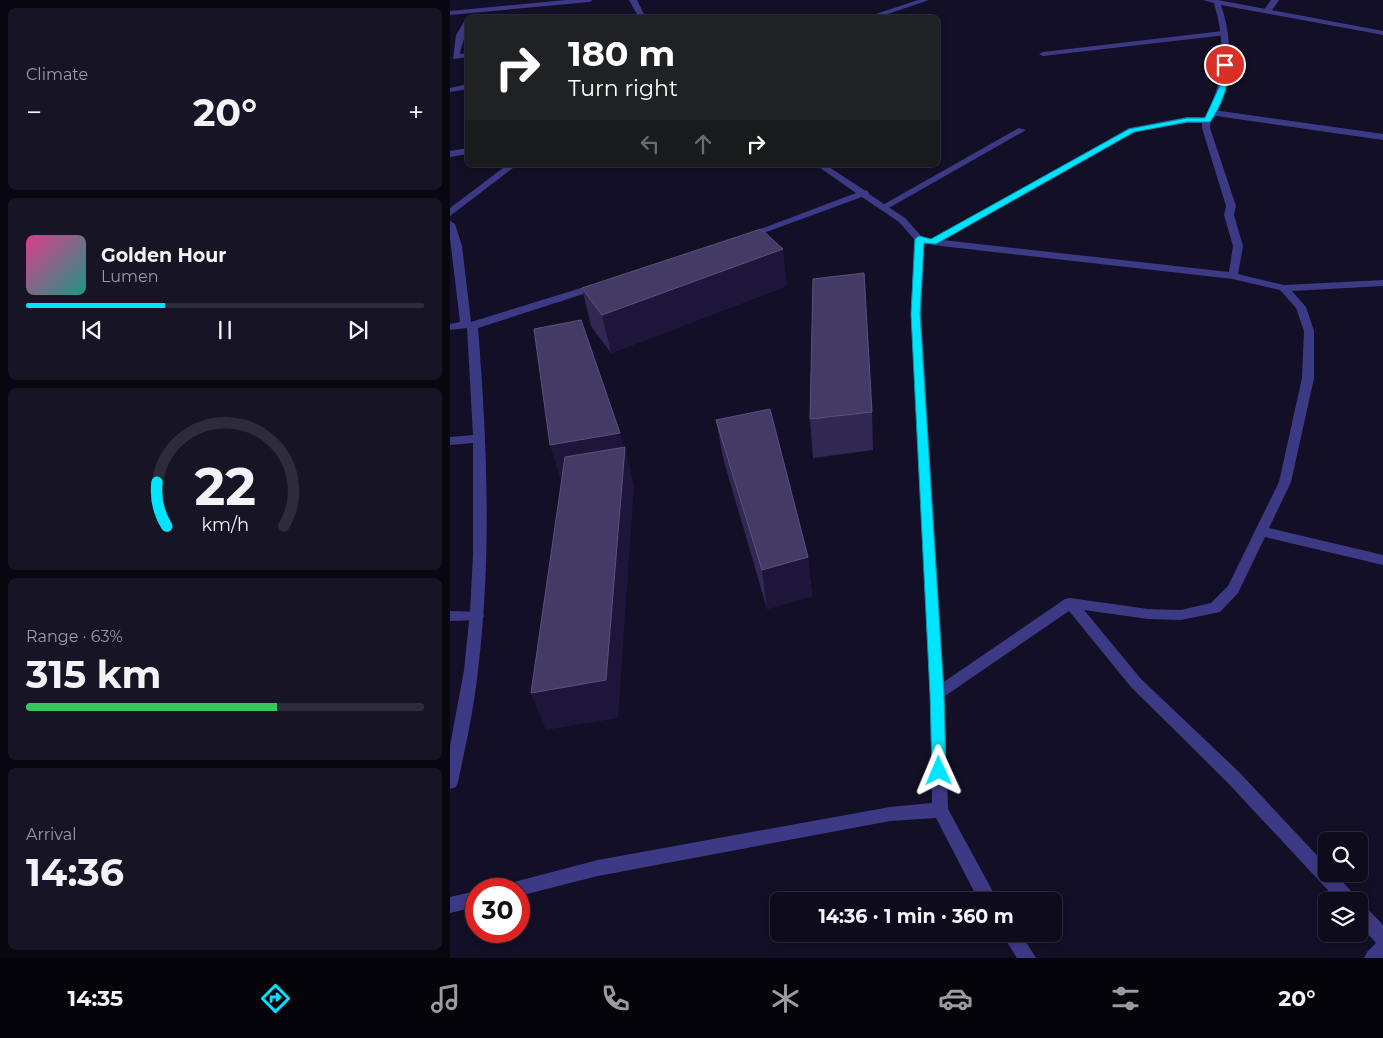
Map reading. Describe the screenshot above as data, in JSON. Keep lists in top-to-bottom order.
{
  "page": {
    "tile": [
      "Climate",
      ["Range · 63%", "315 km"],
      ["Arrival", "14:36"]
    ],
    "turn": ["180 m", "Turn right"],
    "heat": ["−", "20°", "+"],
    "song": ["Golden Hour", "Lumen"],
    "limit": "30",
    "trip": "14:36 · 1 min · 360 m",
    "tabs": ["14:35", "20°"],
    "gauge": ["22", "km/h"]
  }
}
